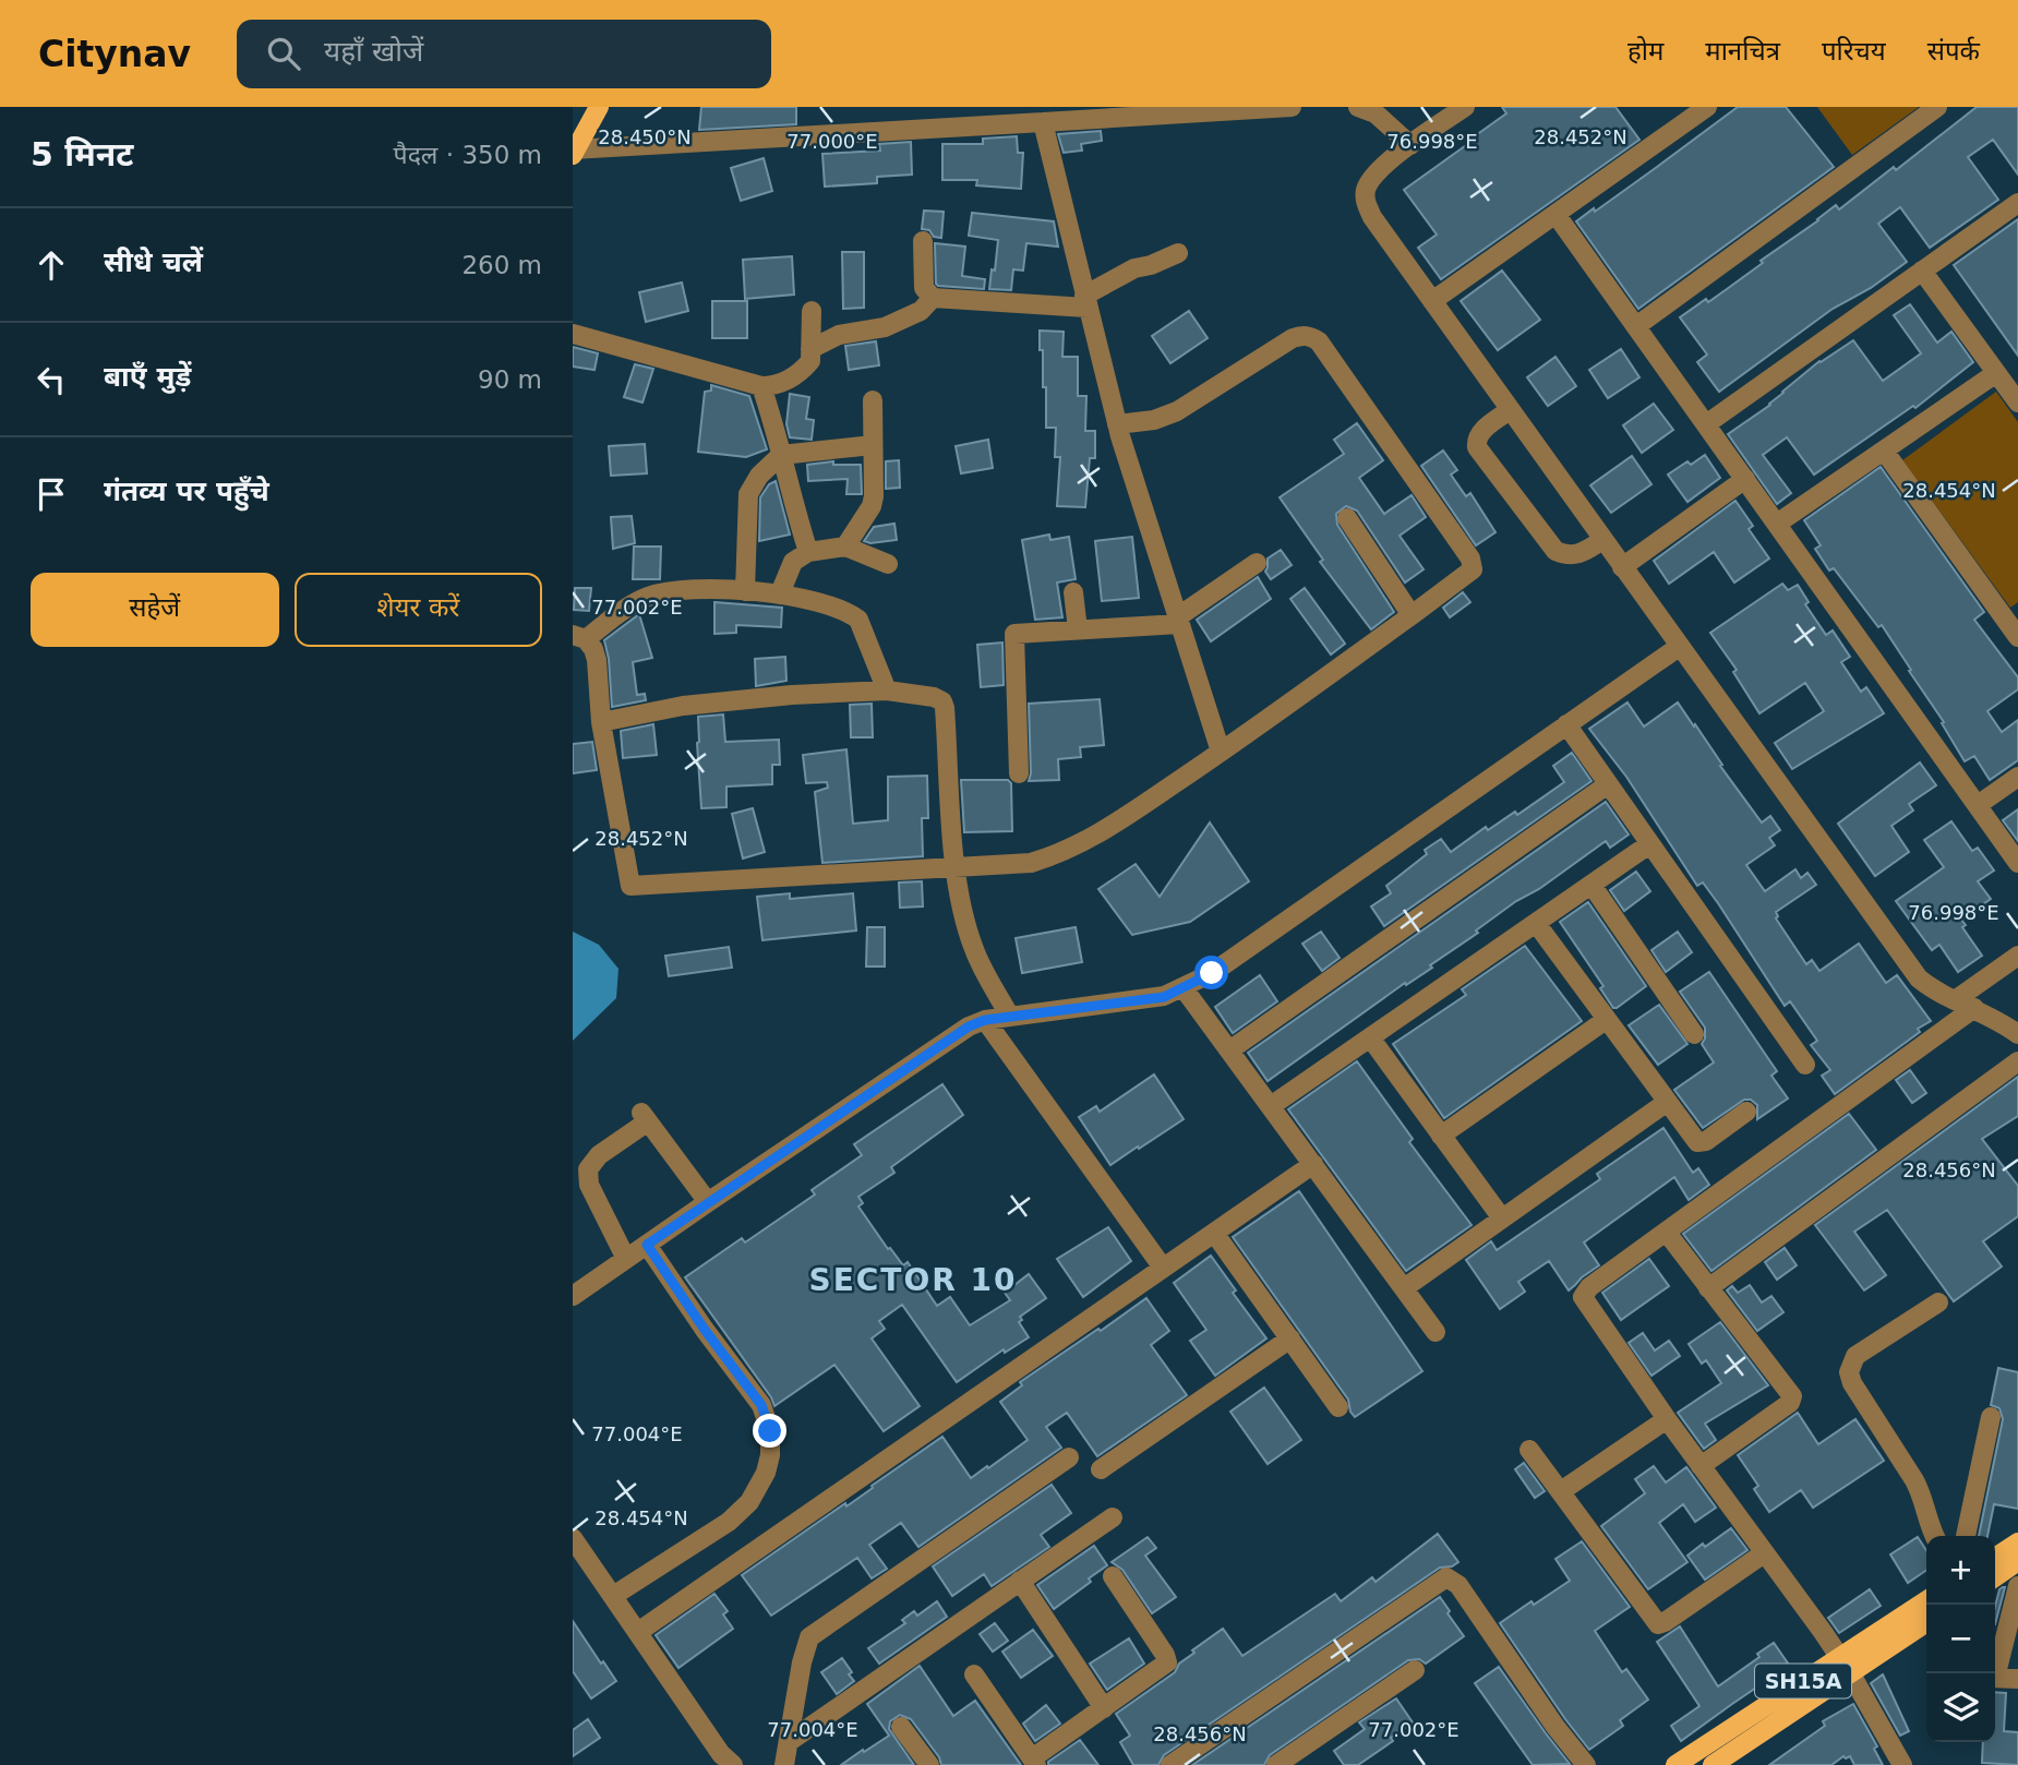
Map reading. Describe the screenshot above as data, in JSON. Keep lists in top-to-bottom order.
{
  "streets": {
    "main road": ["SH15A"]
  },
  "districts": ["SECTOR 10"],
  "page": {
    "header": "Citynav",
    "search": "यहाँ खोजें",
    "nav": [
      "होम",
      "मानचित्र",
      "परिचय",
      "संपर्क"
    ],
    "heading": ["5 मिनट", "पैदल · 350 m"],
    "list": [
      ["सीधे चलें", "260 m"],
      ["बाएँ मुड़ें", "90 m"],
      "गंतव्य पर पहुँचे"
    ],
    "buttons": ["सहेजें", "शेयर करें"],
    "map_buttons": ["+", "−"]
  },
  "coordinates": [
    "28.450°N",
    "28.452°N",
    "77.000°E",
    "76.998°E",
    "28.454°N",
    "77.002°E",
    "28.456°N",
    "77.004°E"
  ]
}
